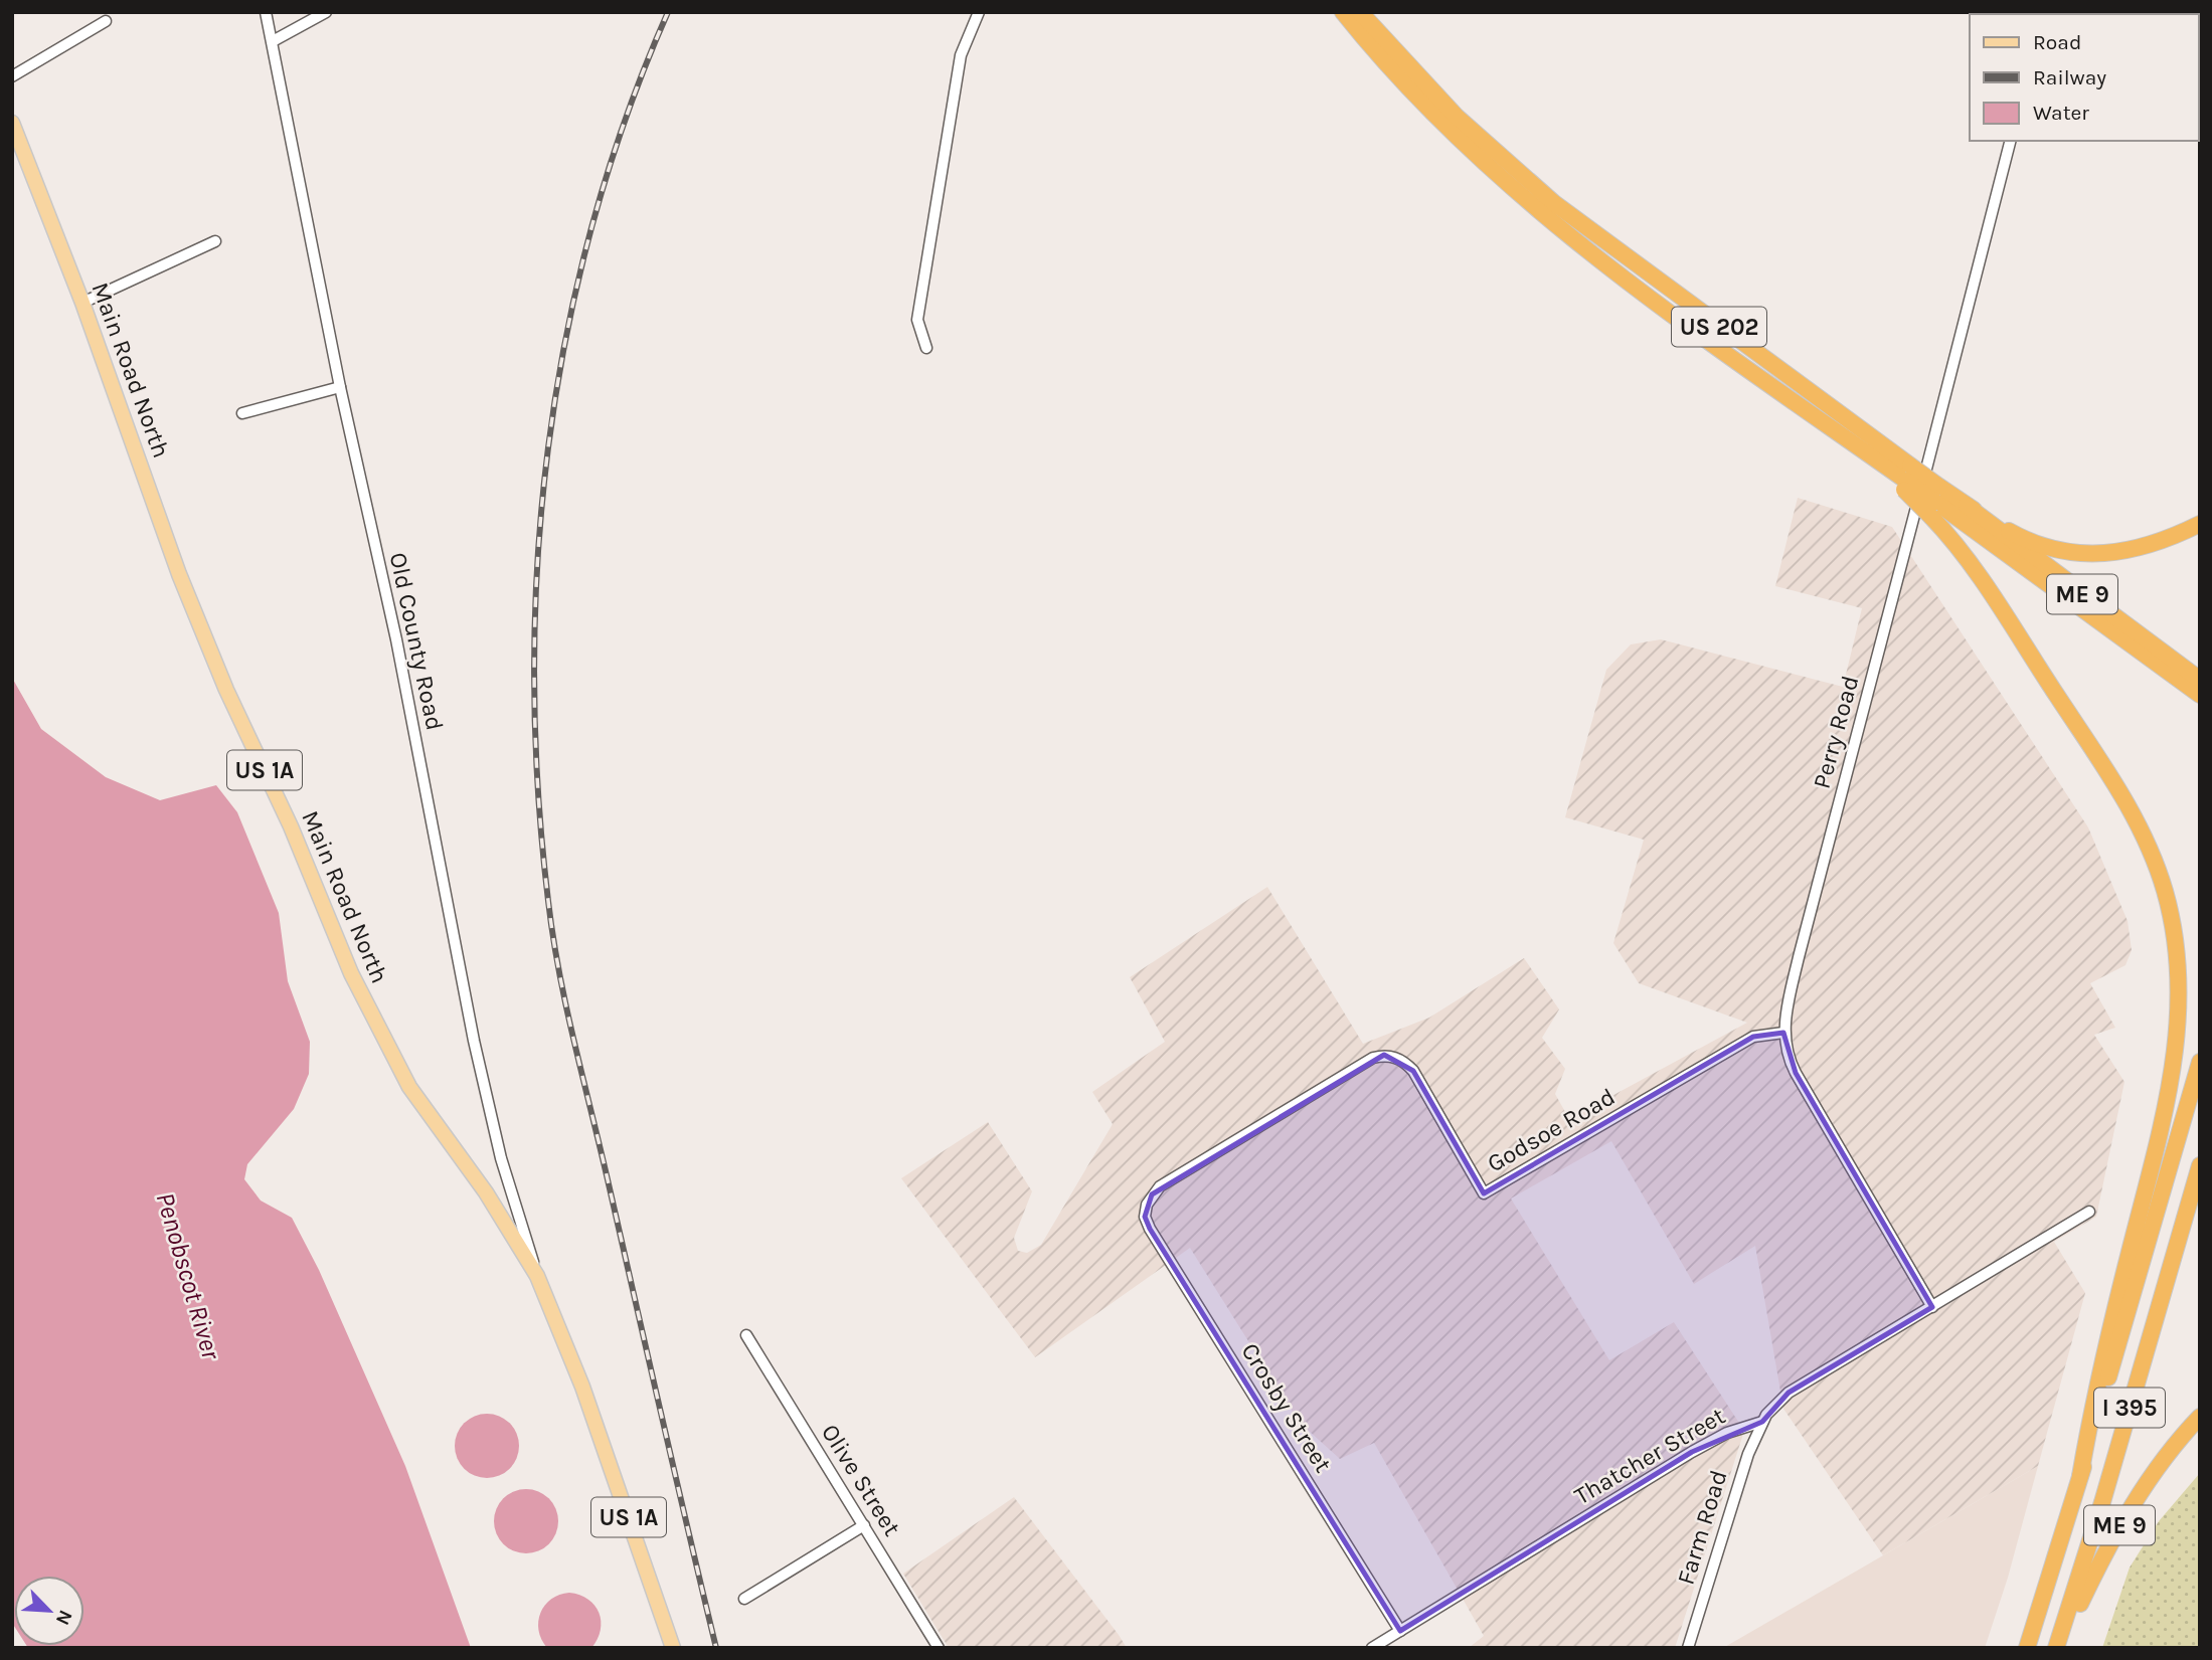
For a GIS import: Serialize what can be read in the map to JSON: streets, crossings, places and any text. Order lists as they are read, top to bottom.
{
  "streets": {
    "highway": ["US 202", "ME 9", "I 395"],
    "main road": ["Main Road North", "US 1A"],
    "street": [
      "Old County Road",
      "Perry Road",
      "Godsoe Road",
      "Crosby Street",
      "Thatcher Street",
      "Olive Street",
      "Farm Road"
    ]
  },
  "crossings": [
    ["US 202", "ME 9"],
    ["Main Road North", "Old County Road"],
    ["ME 9", "I 395"],
    ["Perry Road", "Godsoe Road"],
    ["Perry Road", "Thatcher Street"],
    ["Godsoe Road", "Crosby Street"],
    ["Crosby Street", "Thatcher Street"],
    ["Thatcher Street", "Farm Road"]
  ],
  "water": ["Penobscot River"],
  "legend": ["Road", "Railway", "Water"],
  "north": "bottom right"
}
